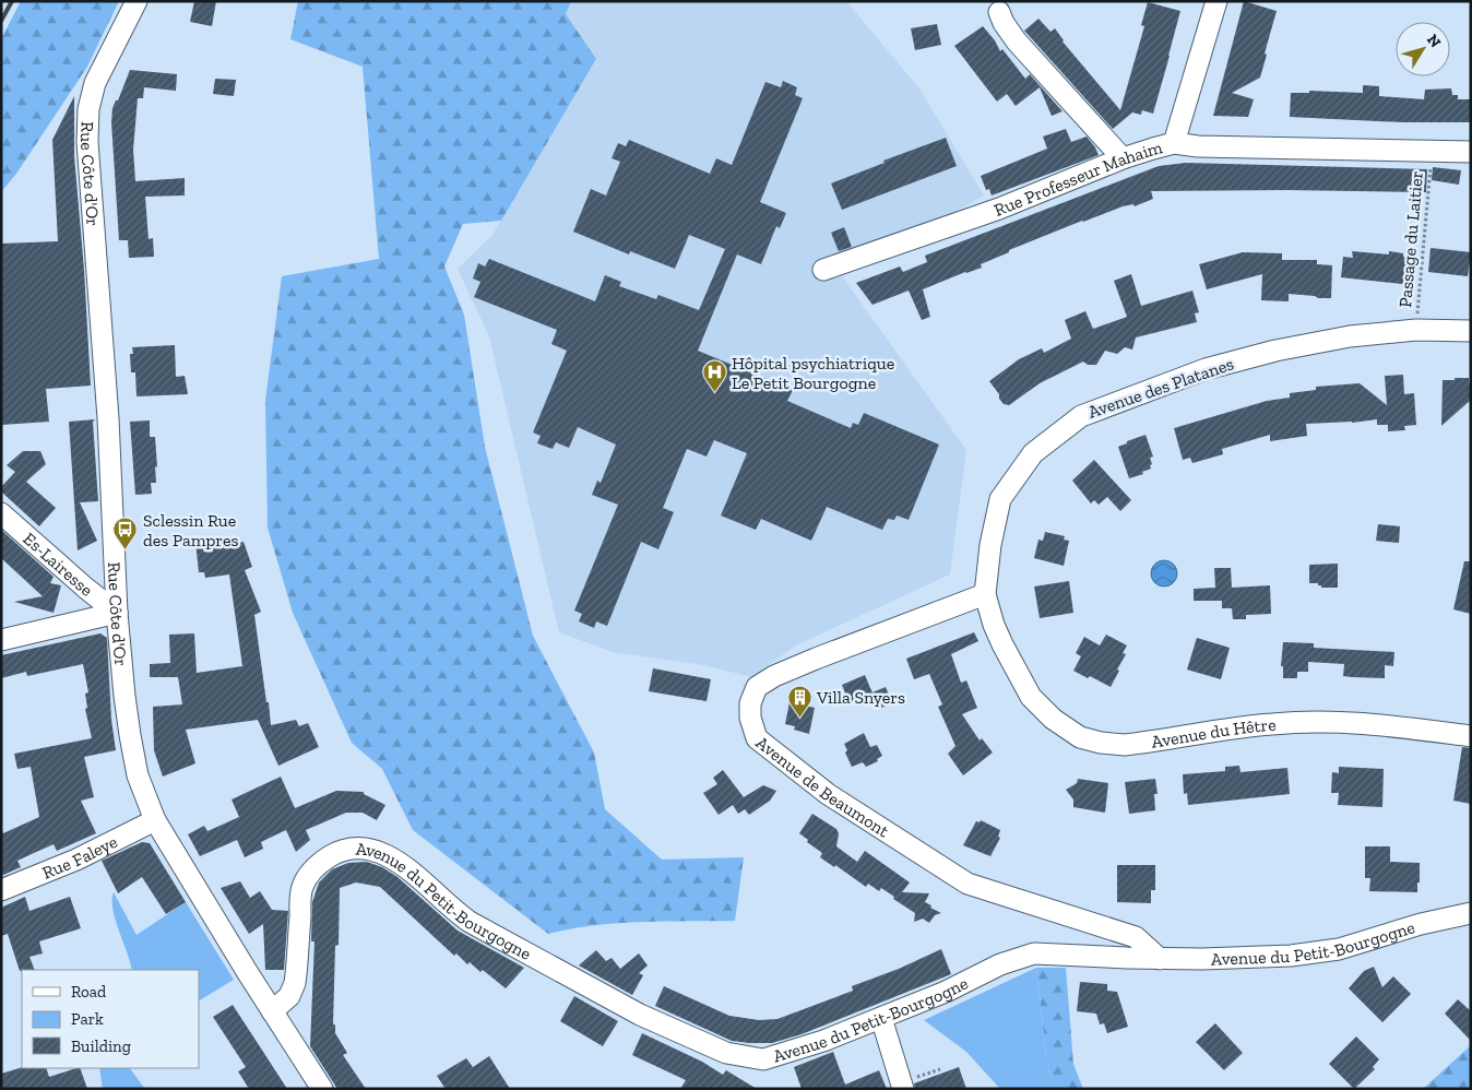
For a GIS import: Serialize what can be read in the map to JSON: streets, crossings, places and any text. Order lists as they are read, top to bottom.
{
  "streets": {
    "street": [
      "Rue Côte d'Or",
      "Rue Professeur Mahaim",
      "Avenue des Platanes",
      "Es-Lairesse",
      "Avenue du Hêtre",
      "Avenue de Beaumont",
      "Rue Faleye",
      "Avenue du Petit-Bourgogne"
    ],
    "path": ["Passage du Laitier"]
  },
  "crossings": [
    ["Rue Côte d'Or", "Es-Lairesse"],
    ["Rue Côte d'Or", "Rue Faleye"],
    ["Rue Côte d'Or", "Avenue du Petit-Bourgogne"],
    ["Rue Professeur Mahaim", "Passage du Laitier"],
    ["Passage du Laitier", "Avenue des Platanes"],
    ["Avenue des Platanes", "Avenue du Hêtre"],
    ["Avenue des Platanes", "Avenue de Beaumont"],
    ["Avenue de Beaumont", "Avenue du Petit-Bourgogne"]
  ],
  "places": {
    "hospital": ["Hôpital psychiatrique Le Petit Bourgogne"],
    "bus stop": ["Sclessin Rue des Pampres"],
    "building": ["Villa Snyers"]
  },
  "legend": ["Road", "Park", "Building"],
  "north": "top right"
}
